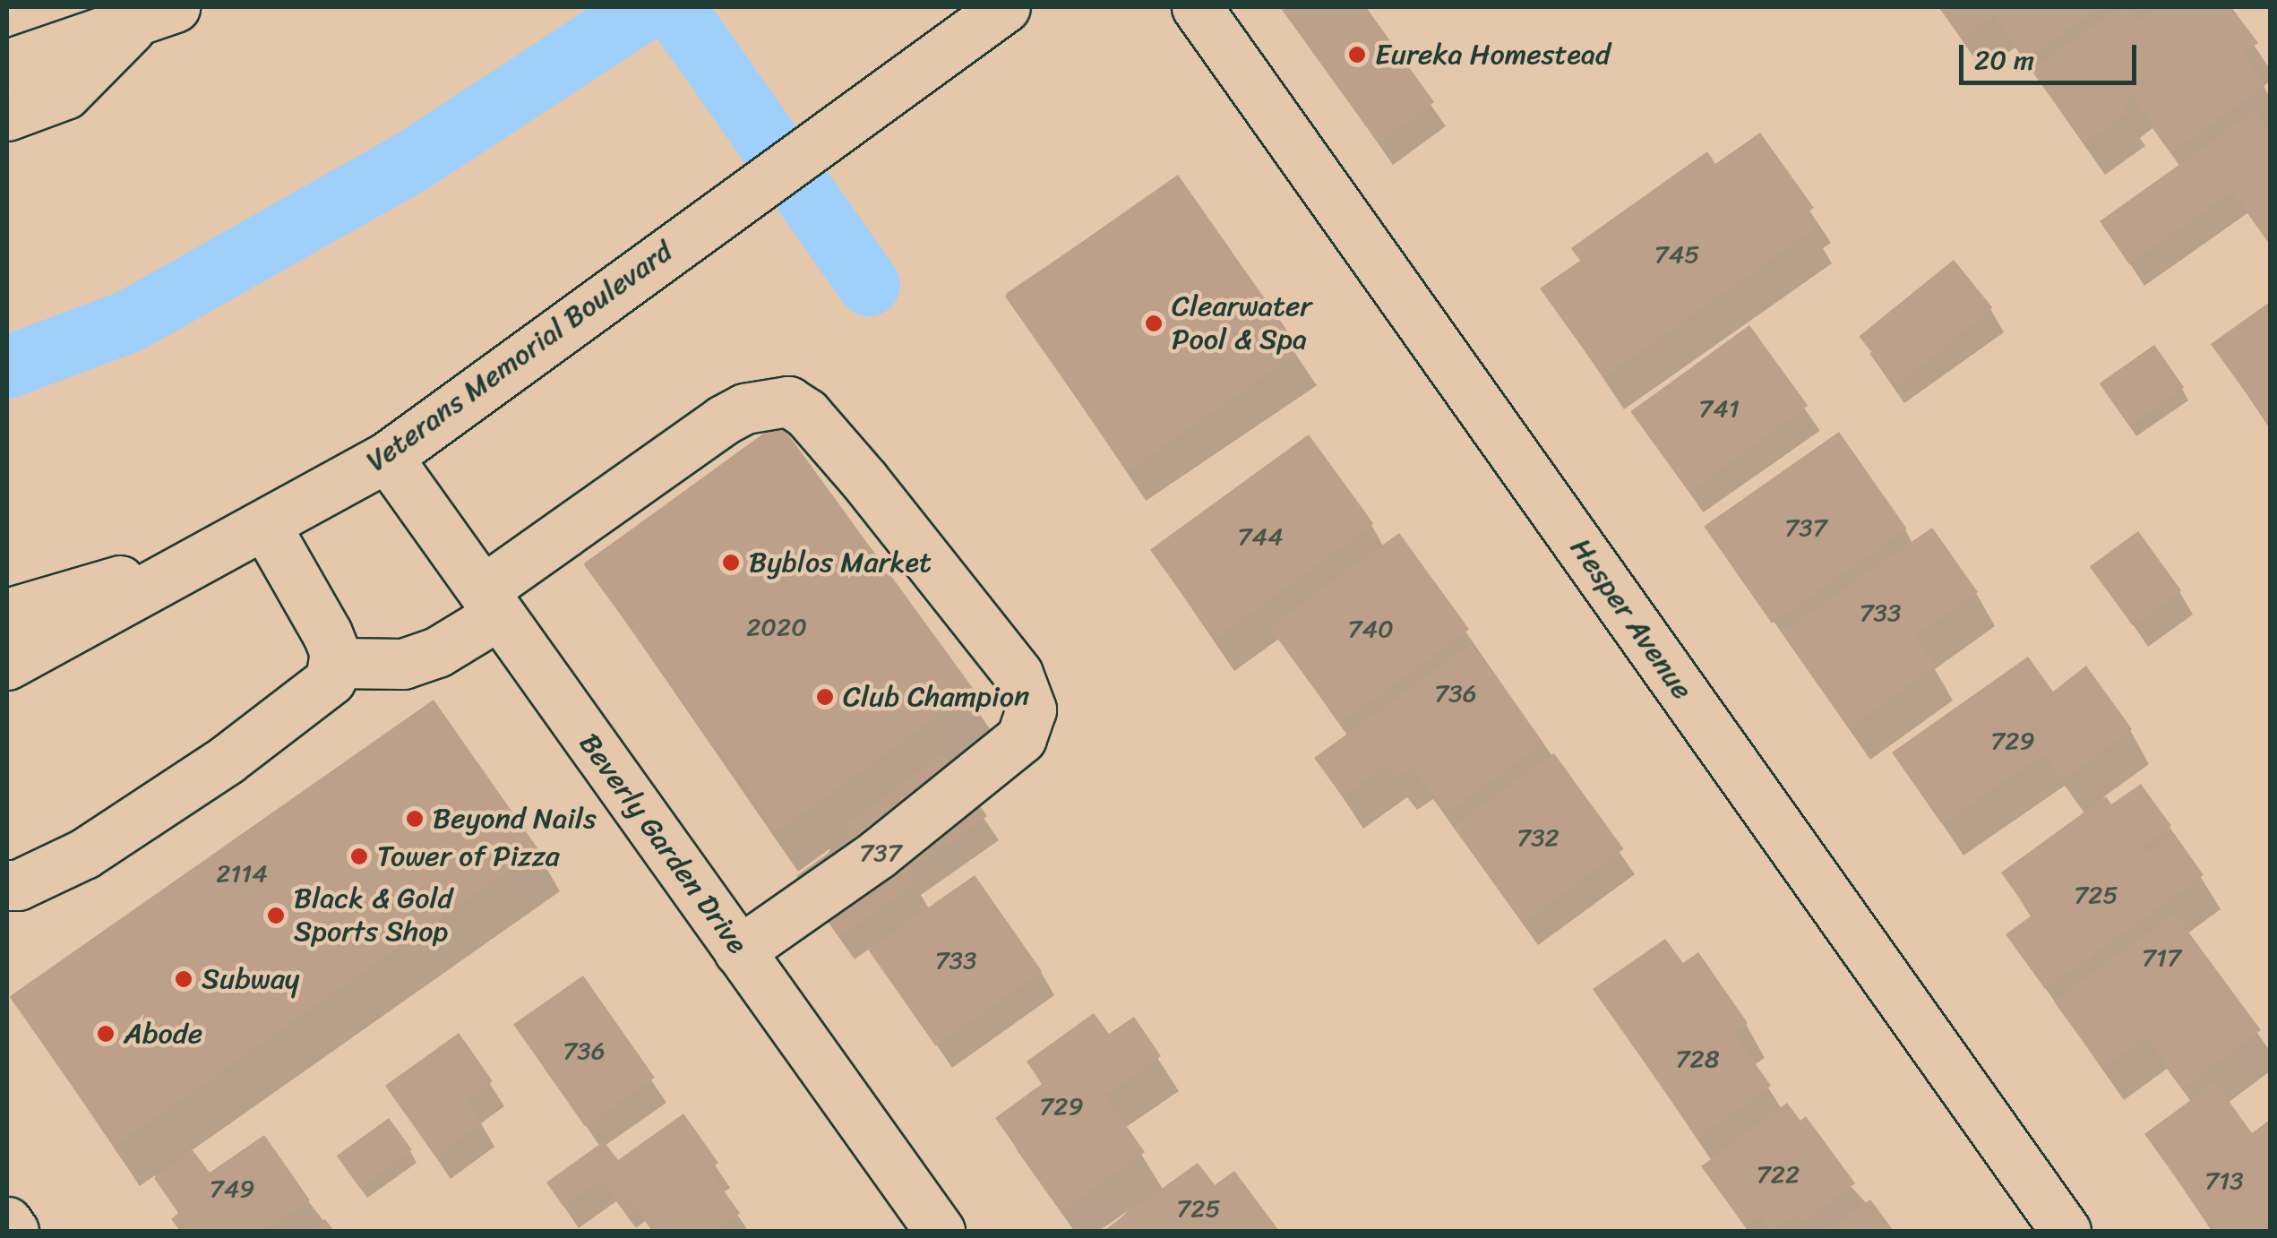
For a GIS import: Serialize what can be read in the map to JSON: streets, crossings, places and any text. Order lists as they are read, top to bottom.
{
  "streets": {
    "street": ["Veterans Memorial Boulevard", "Hesper Avenue", "Beverly Garden Drive"]
  },
  "crossings": [
    ["Veterans Memorial Boulevard", "Beverly Garden Drive"]
  ],
  "places": [
    "Eureka Homestead",
    "Clearwater Pool & Spa",
    "Byblos Market",
    "Club Champion",
    "Beyond Nails",
    "Tower of Pizza",
    "Black & Gold Sports Shop",
    "Subway",
    "Abode"
  ],
  "house_numbers": [
    "745",
    "741",
    "737",
    "744",
    "733",
    "2020",
    "740",
    "736",
    "729",
    "732",
    "737",
    "2114",
    "725",
    "717",
    "733",
    "736",
    "728",
    "729",
    "722",
    "713",
    "749",
    "725"
  ],
  "scale_bar": "20 m"
}
